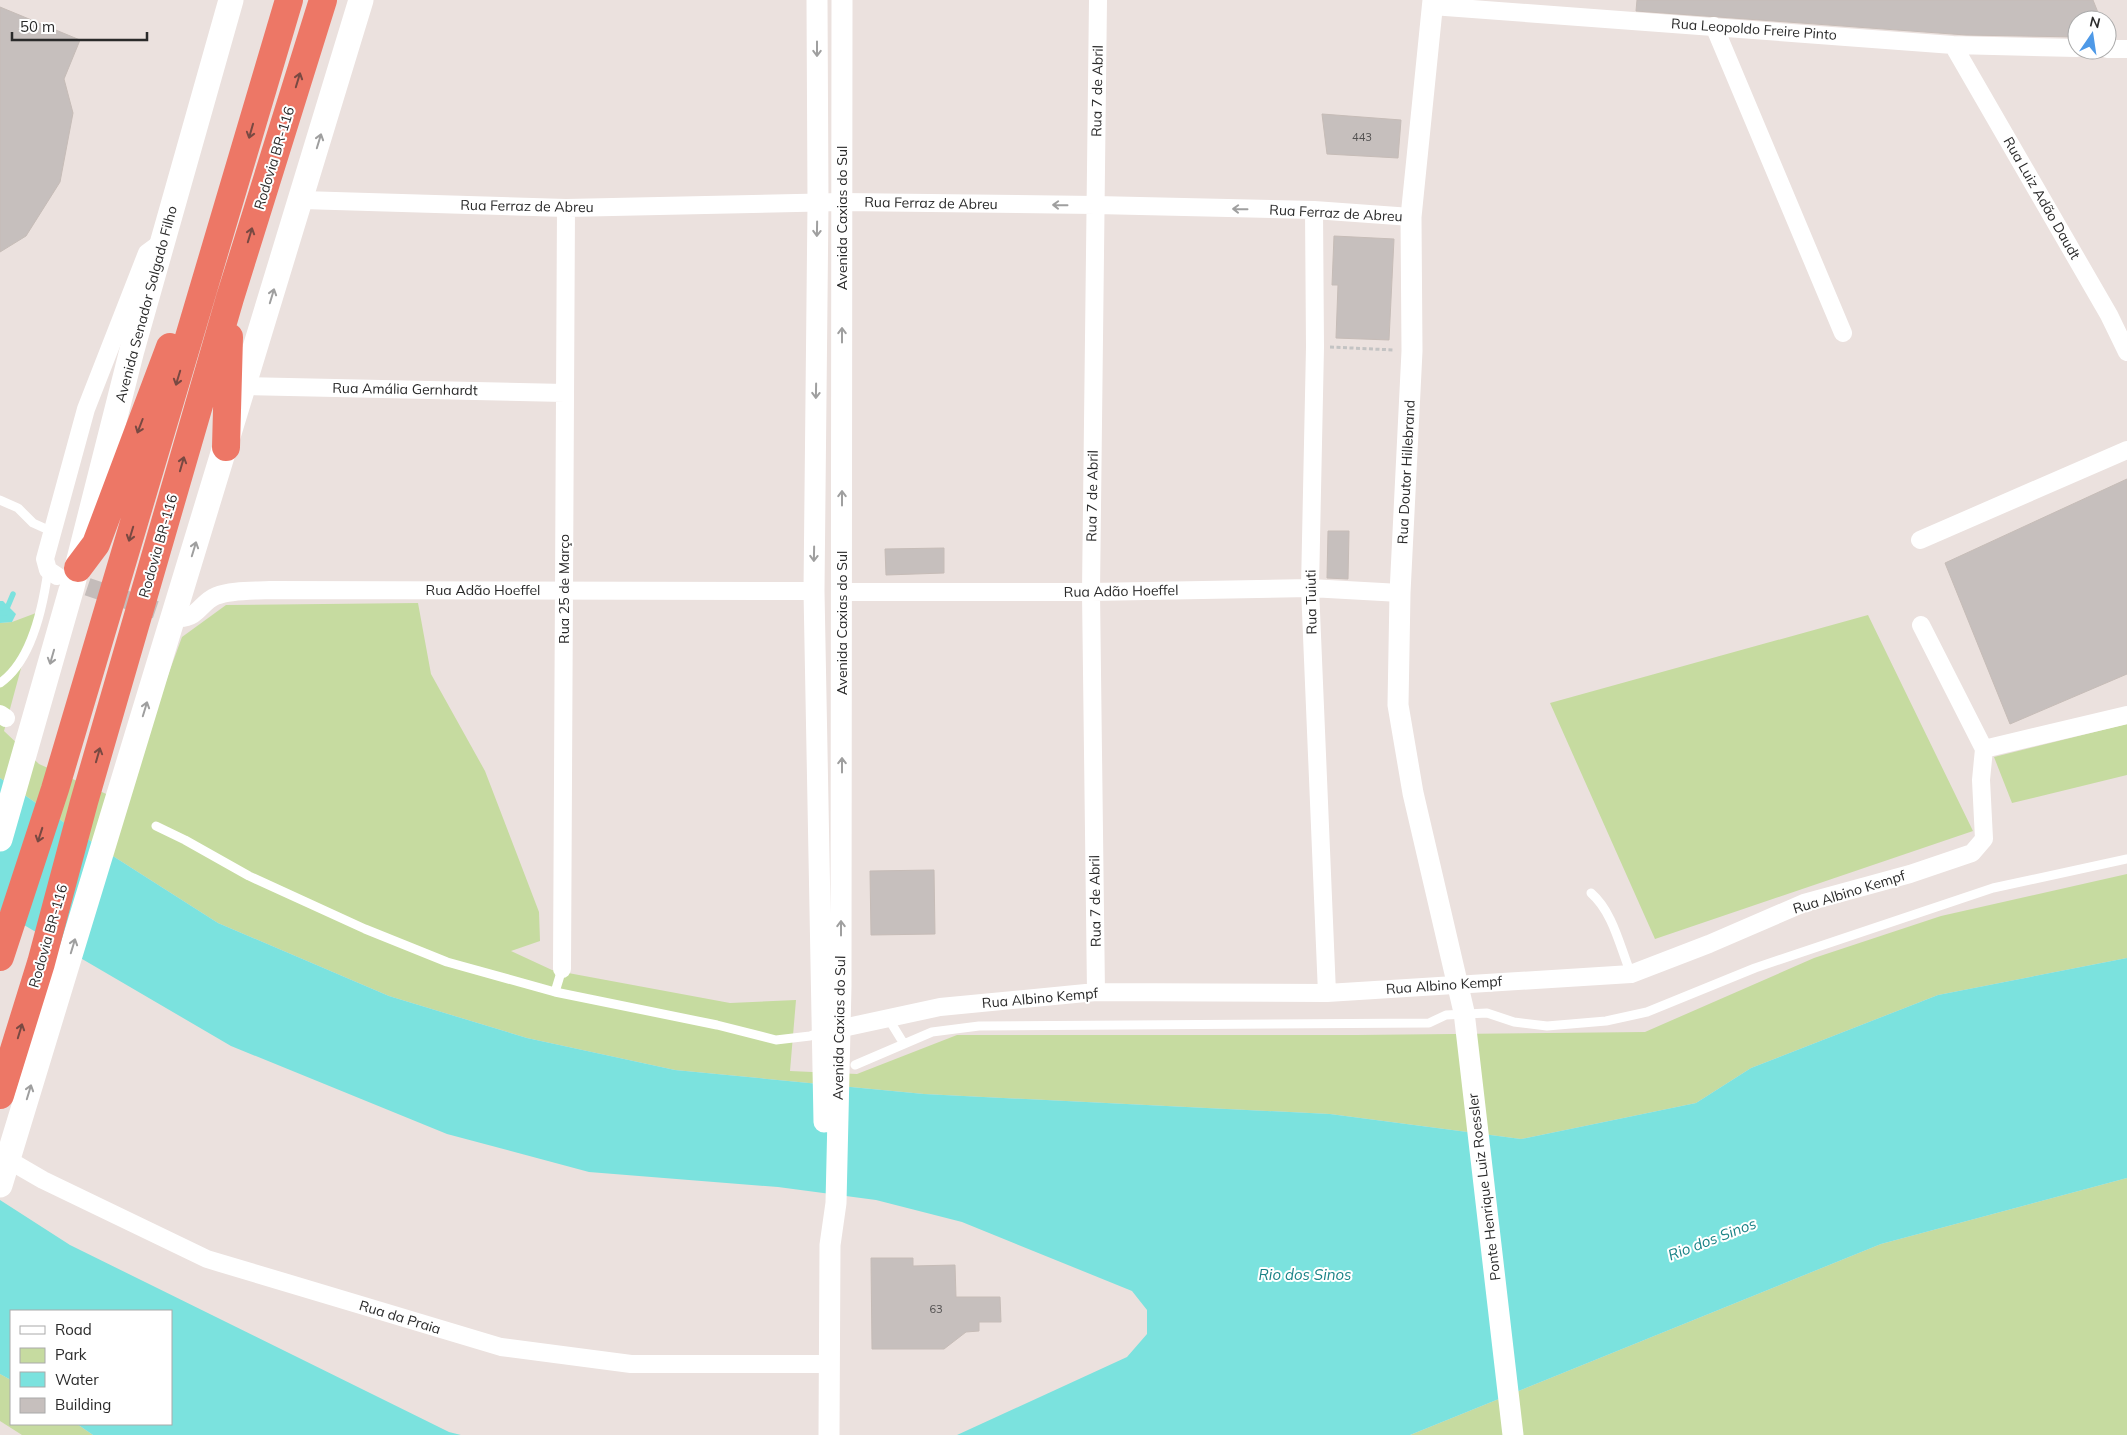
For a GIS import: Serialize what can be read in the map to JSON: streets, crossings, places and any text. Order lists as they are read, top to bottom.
{
  "streets": {
    "highway": ["Rodovia BR-116"],
    "main road": ["Avenida Senador Salgado Filho"],
    "street": [
      "Rua Leopoldo Freire Pinto",
      "Rua 7 de Abril",
      "Rua Luiz Adão Daudt",
      "Rua Ferraz de Abreu",
      "Avenida Caxias do Sul",
      "Rua Amália Gernhardt",
      "Rua Doutor Hillebrand",
      "Rua 25 de Março",
      "Rua Adão Hoeffel",
      "Rua Tuiuti",
      "Rua Albino Kempf",
      "Ponte Henrique Luiz Roessler",
      "Rua da Praia"
    ]
  },
  "crossings": [
    ["Rua Leopoldo Freire Pinto", "Rua Luiz Adão Daudt"],
    ["Rua Leopoldo Freire Pinto", "Rua Doutor Hillebrand"],
    ["Rua 7 de Abril", "Rua Ferraz de Abreu"],
    ["Rua 7 de Abril", "Rua Adão Hoeffel"],
    ["Rua 7 de Abril", "Rua Albino Kempf"],
    ["Rua Ferraz de Abreu", "Avenida Caxias do Sul"],
    ["Rua Ferraz de Abreu", "Rua Doutor Hillebrand"],
    ["Rua Ferraz de Abreu", "Rua 25 de Março"],
    ["Rua Ferraz de Abreu", "Rua Tuiuti"],
    ["Avenida Caxias do Sul", "Rua Adão Hoeffel"],
    ["Avenida Caxias do Sul", "Rua Albino Kempf"],
    ["Avenida Caxias do Sul", "Rua da Praia"],
    ["Rua Amália Gernhardt", "Rua 25 de Março"],
    ["Rua Doutor Hillebrand", "Rua Adão Hoeffel"],
    ["Rua Doutor Hillebrand", "Ponte Henrique Luiz Roessler"],
    ["Rua 25 de Março", "Rua Adão Hoeffel"],
    ["Rua Adão Hoeffel", "Rua Tuiuti"],
    ["Rua Tuiuti", "Rua Albino Kempf"]
  ],
  "one_way": ["Rua Ferraz de Abreu"],
  "water": ["Rio dos Sinos"],
  "house_numbers": ["443", "63"],
  "legend": [
    "Road",
    "Park",
    "Water",
    "Building"
  ],
  "scale_bar": "50 m",
  "north": "top"
}
